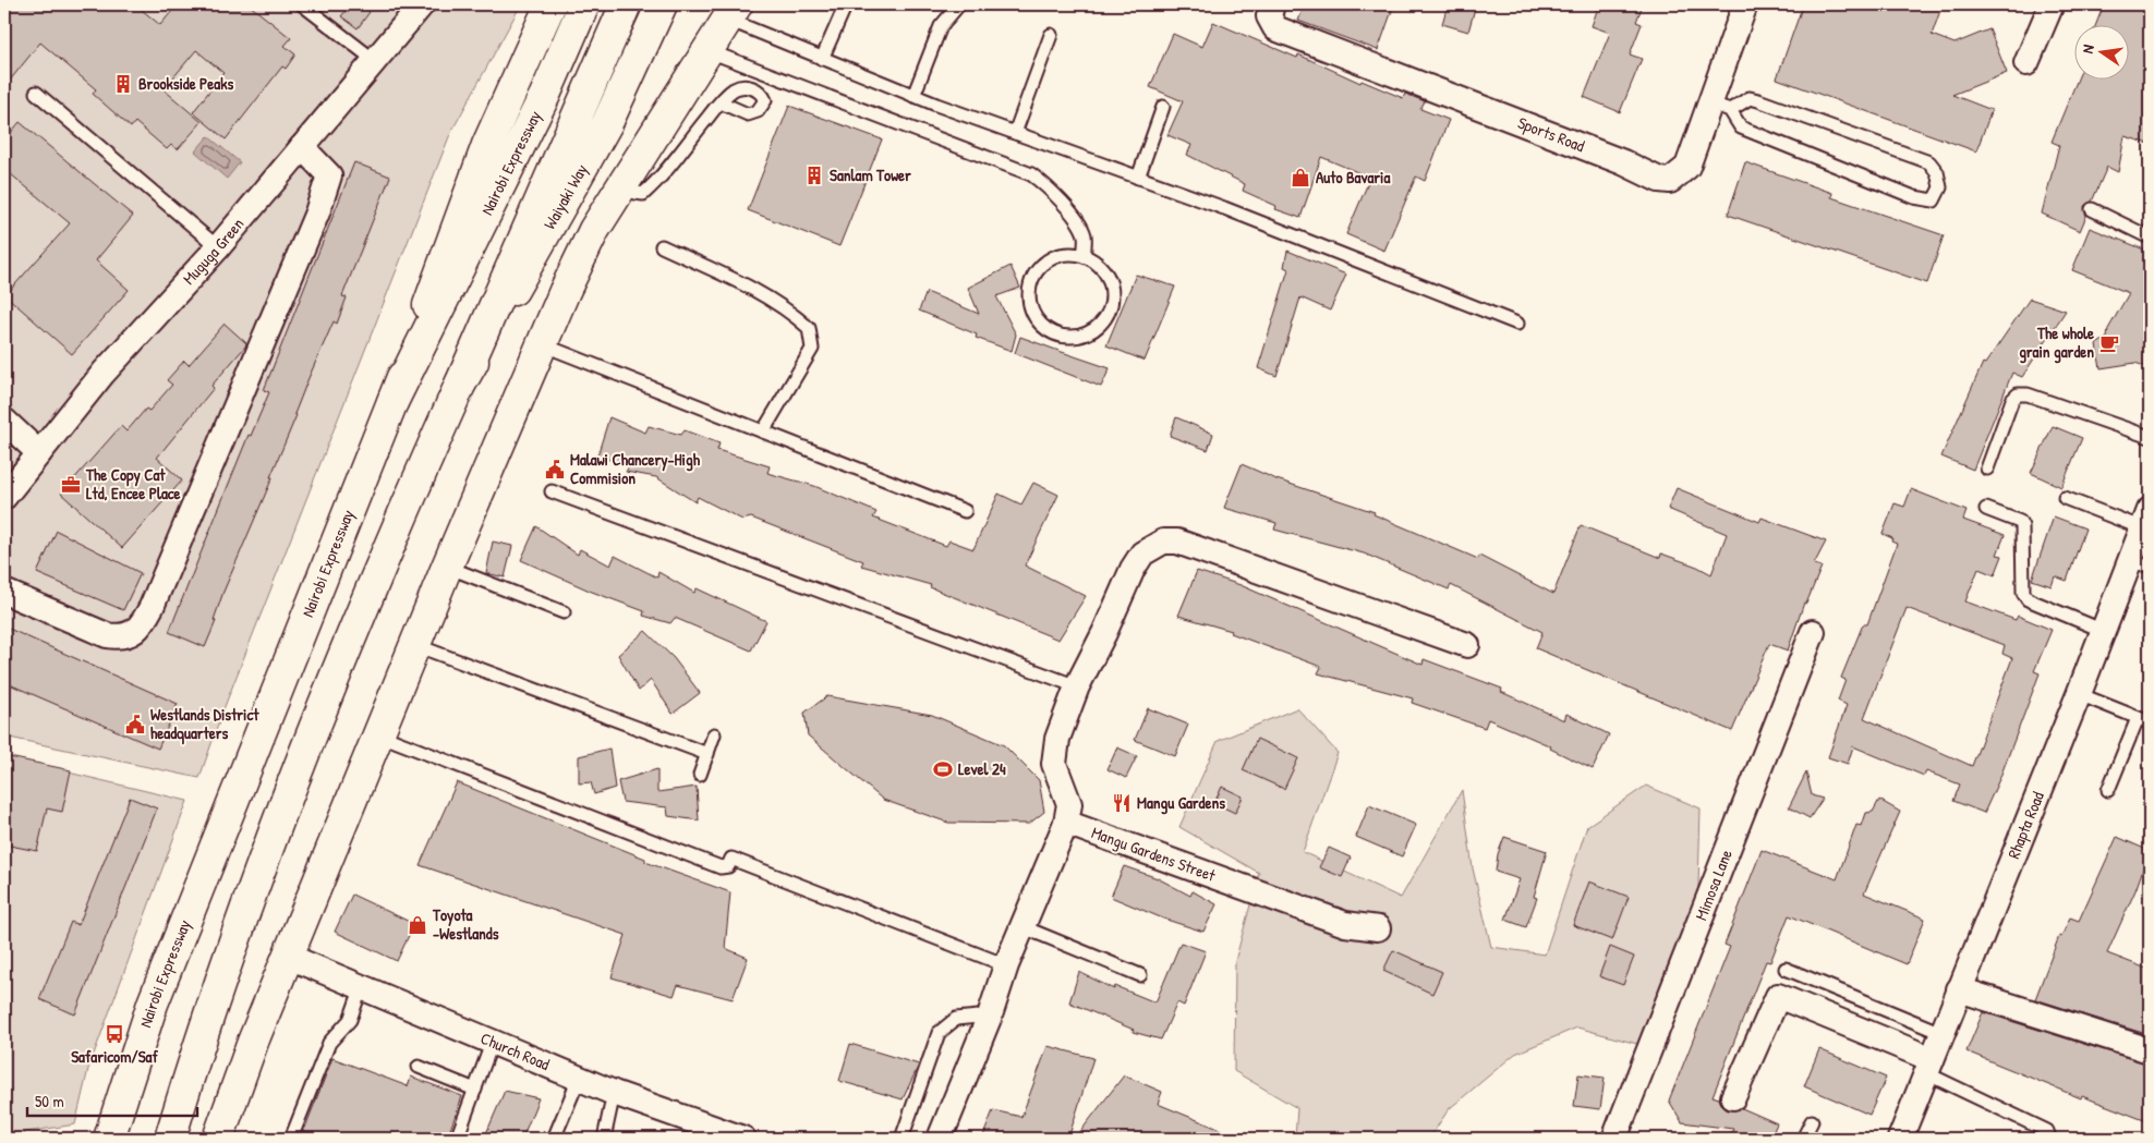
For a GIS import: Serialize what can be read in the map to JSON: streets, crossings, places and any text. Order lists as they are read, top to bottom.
{
  "streets": {
    "highway": ["Nairobi Expressway", "Waiyaki Way"],
    "street": [
      "Sports Road",
      "Muguga Green",
      "Rhapta Road",
      "Mangu Gardens Street",
      "Mimosa Lane",
      "Church Road"
    ]
  },
  "places": {
    "building": ["Brookside Peaks", "Sanlam Tower"],
    "shop": ["Auto Bavaria", "Toyota -Westlands"],
    "cafe": ["The whole grain garden"],
    "public building": ["Malawi Chancery-High Commision", "Westlands District headquarters"],
    "office": ["The Copy Cat Ltd, Encee Place"],
    "sports": ["Level 24"],
    "restaurant": ["Mangu Gardens"],
    "bus stop": ["Safaricom/Saf"]
  },
  "scale_bar": "50 m",
  "north": "left"
}
